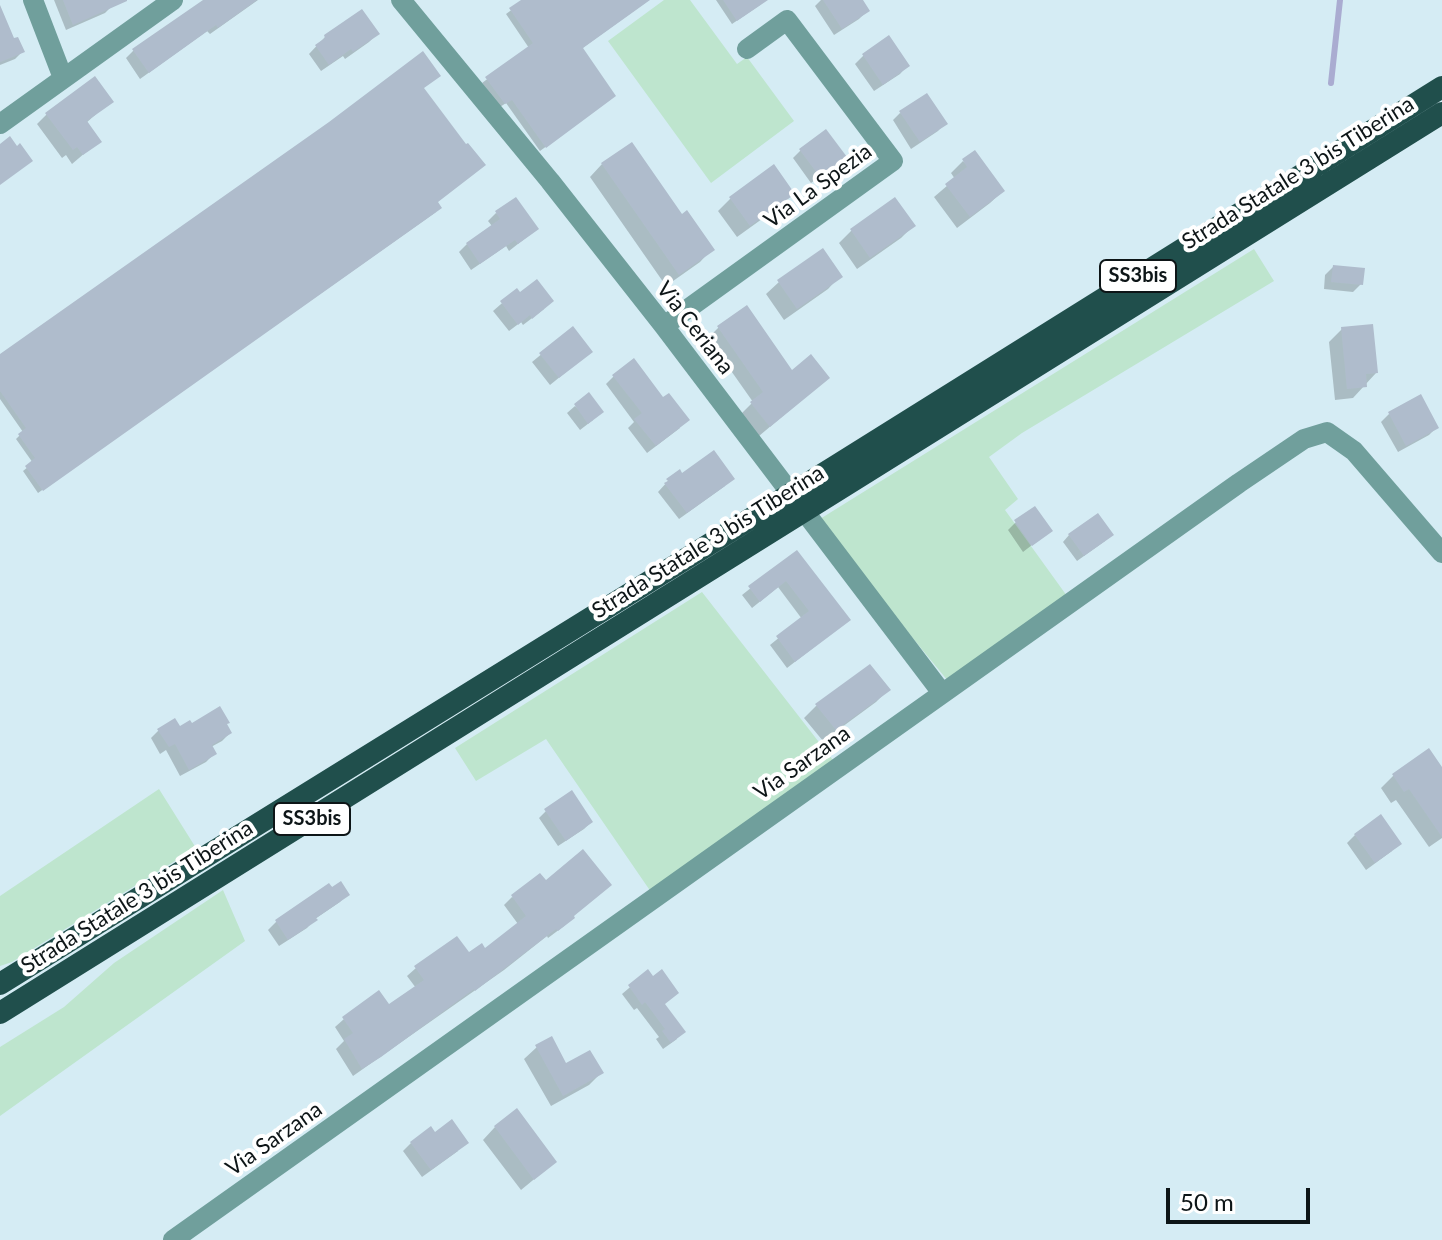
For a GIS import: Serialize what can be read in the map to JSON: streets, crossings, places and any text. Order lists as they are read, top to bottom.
{
  "streets": {
    "highway": ["Strada Statale 3 bis Tiberina", "SS3bis"],
    "street": ["Via La Spezia", "Via Ceriana", "Via Sarzana"]
  },
  "crossings": [
    ["Via La Spezia", "Via Ceriana"],
    ["Via Ceriana", "Via Sarzana"]
  ],
  "scale_bar": "50 m"
}
